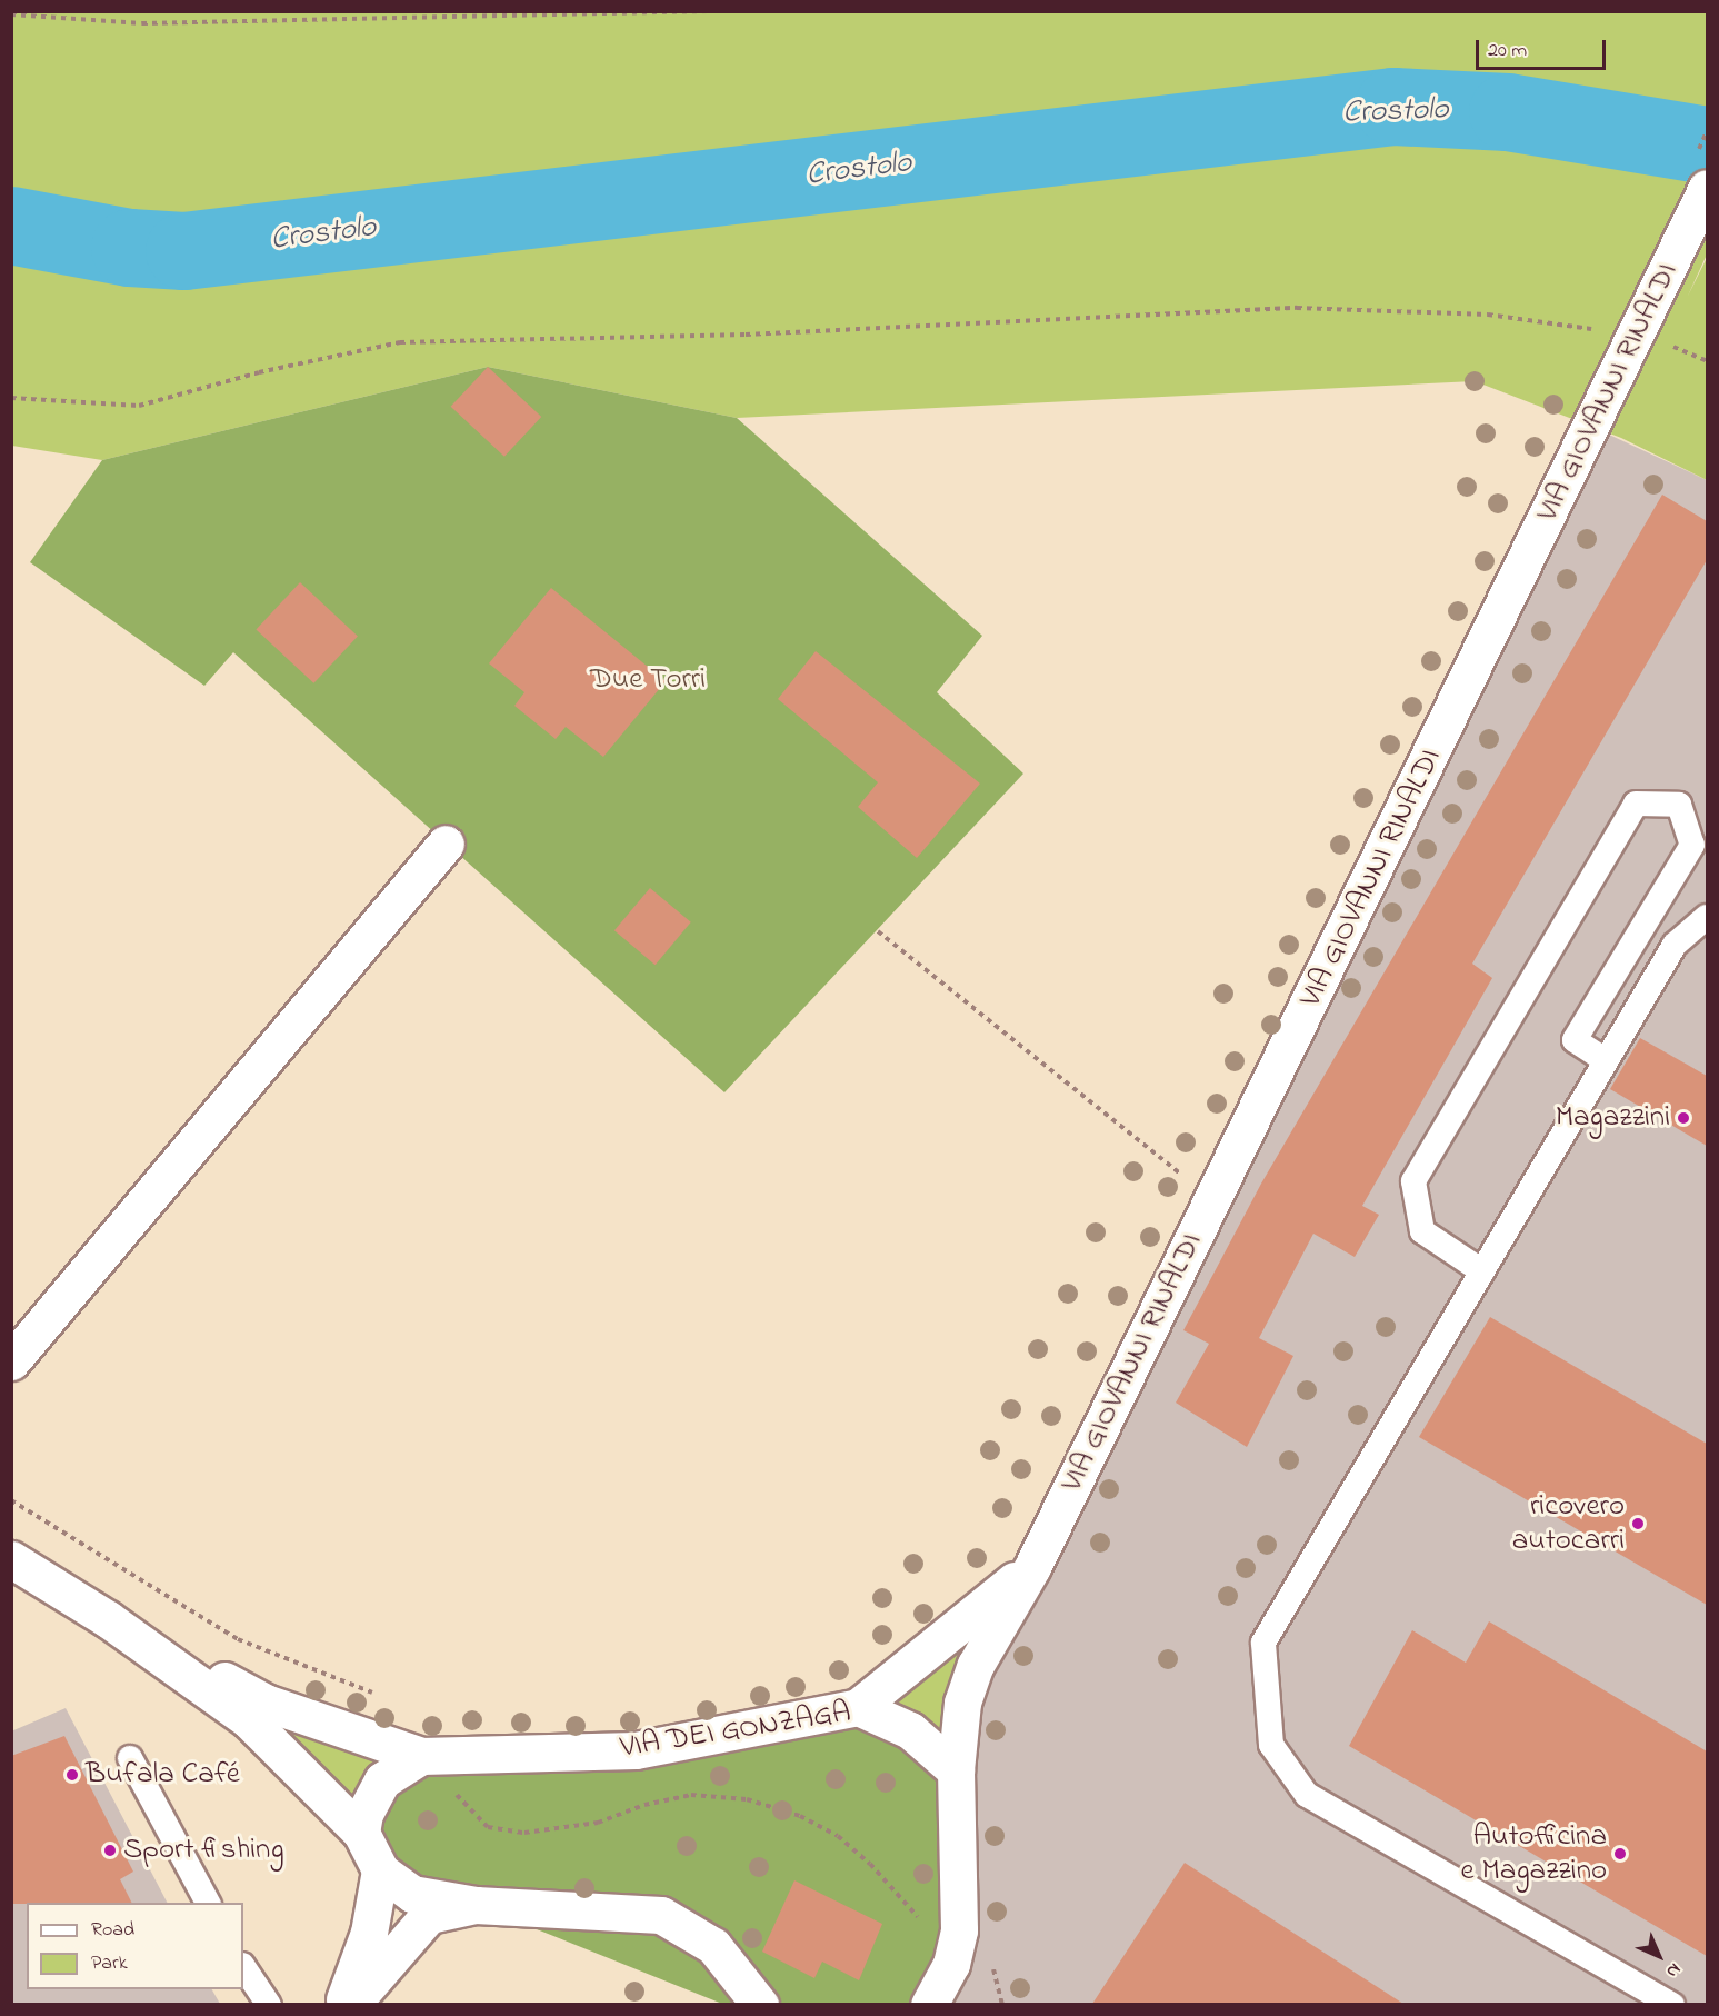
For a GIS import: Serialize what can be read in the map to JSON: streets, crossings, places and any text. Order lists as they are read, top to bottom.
{
  "streets": {
    "street": ["VIA GIOVANNI RINALDI", "VIA DEI GONZAGA"]
  },
  "crossings": [
    ["VIA GIOVANNI RINALDI", "VIA DEI GONZAGA"]
  ],
  "water": ["Crostolo"],
  "parks": ["Due Torri"],
  "places": [
    "Magazzini",
    "ricovero autocarri",
    "Bufala Café",
    "Sport fishing",
    "Autofficina e Magazzino"
  ],
  "legend": ["Road", "Park"],
  "scale_bar": "20 m",
  "north": "bottom right"
}
